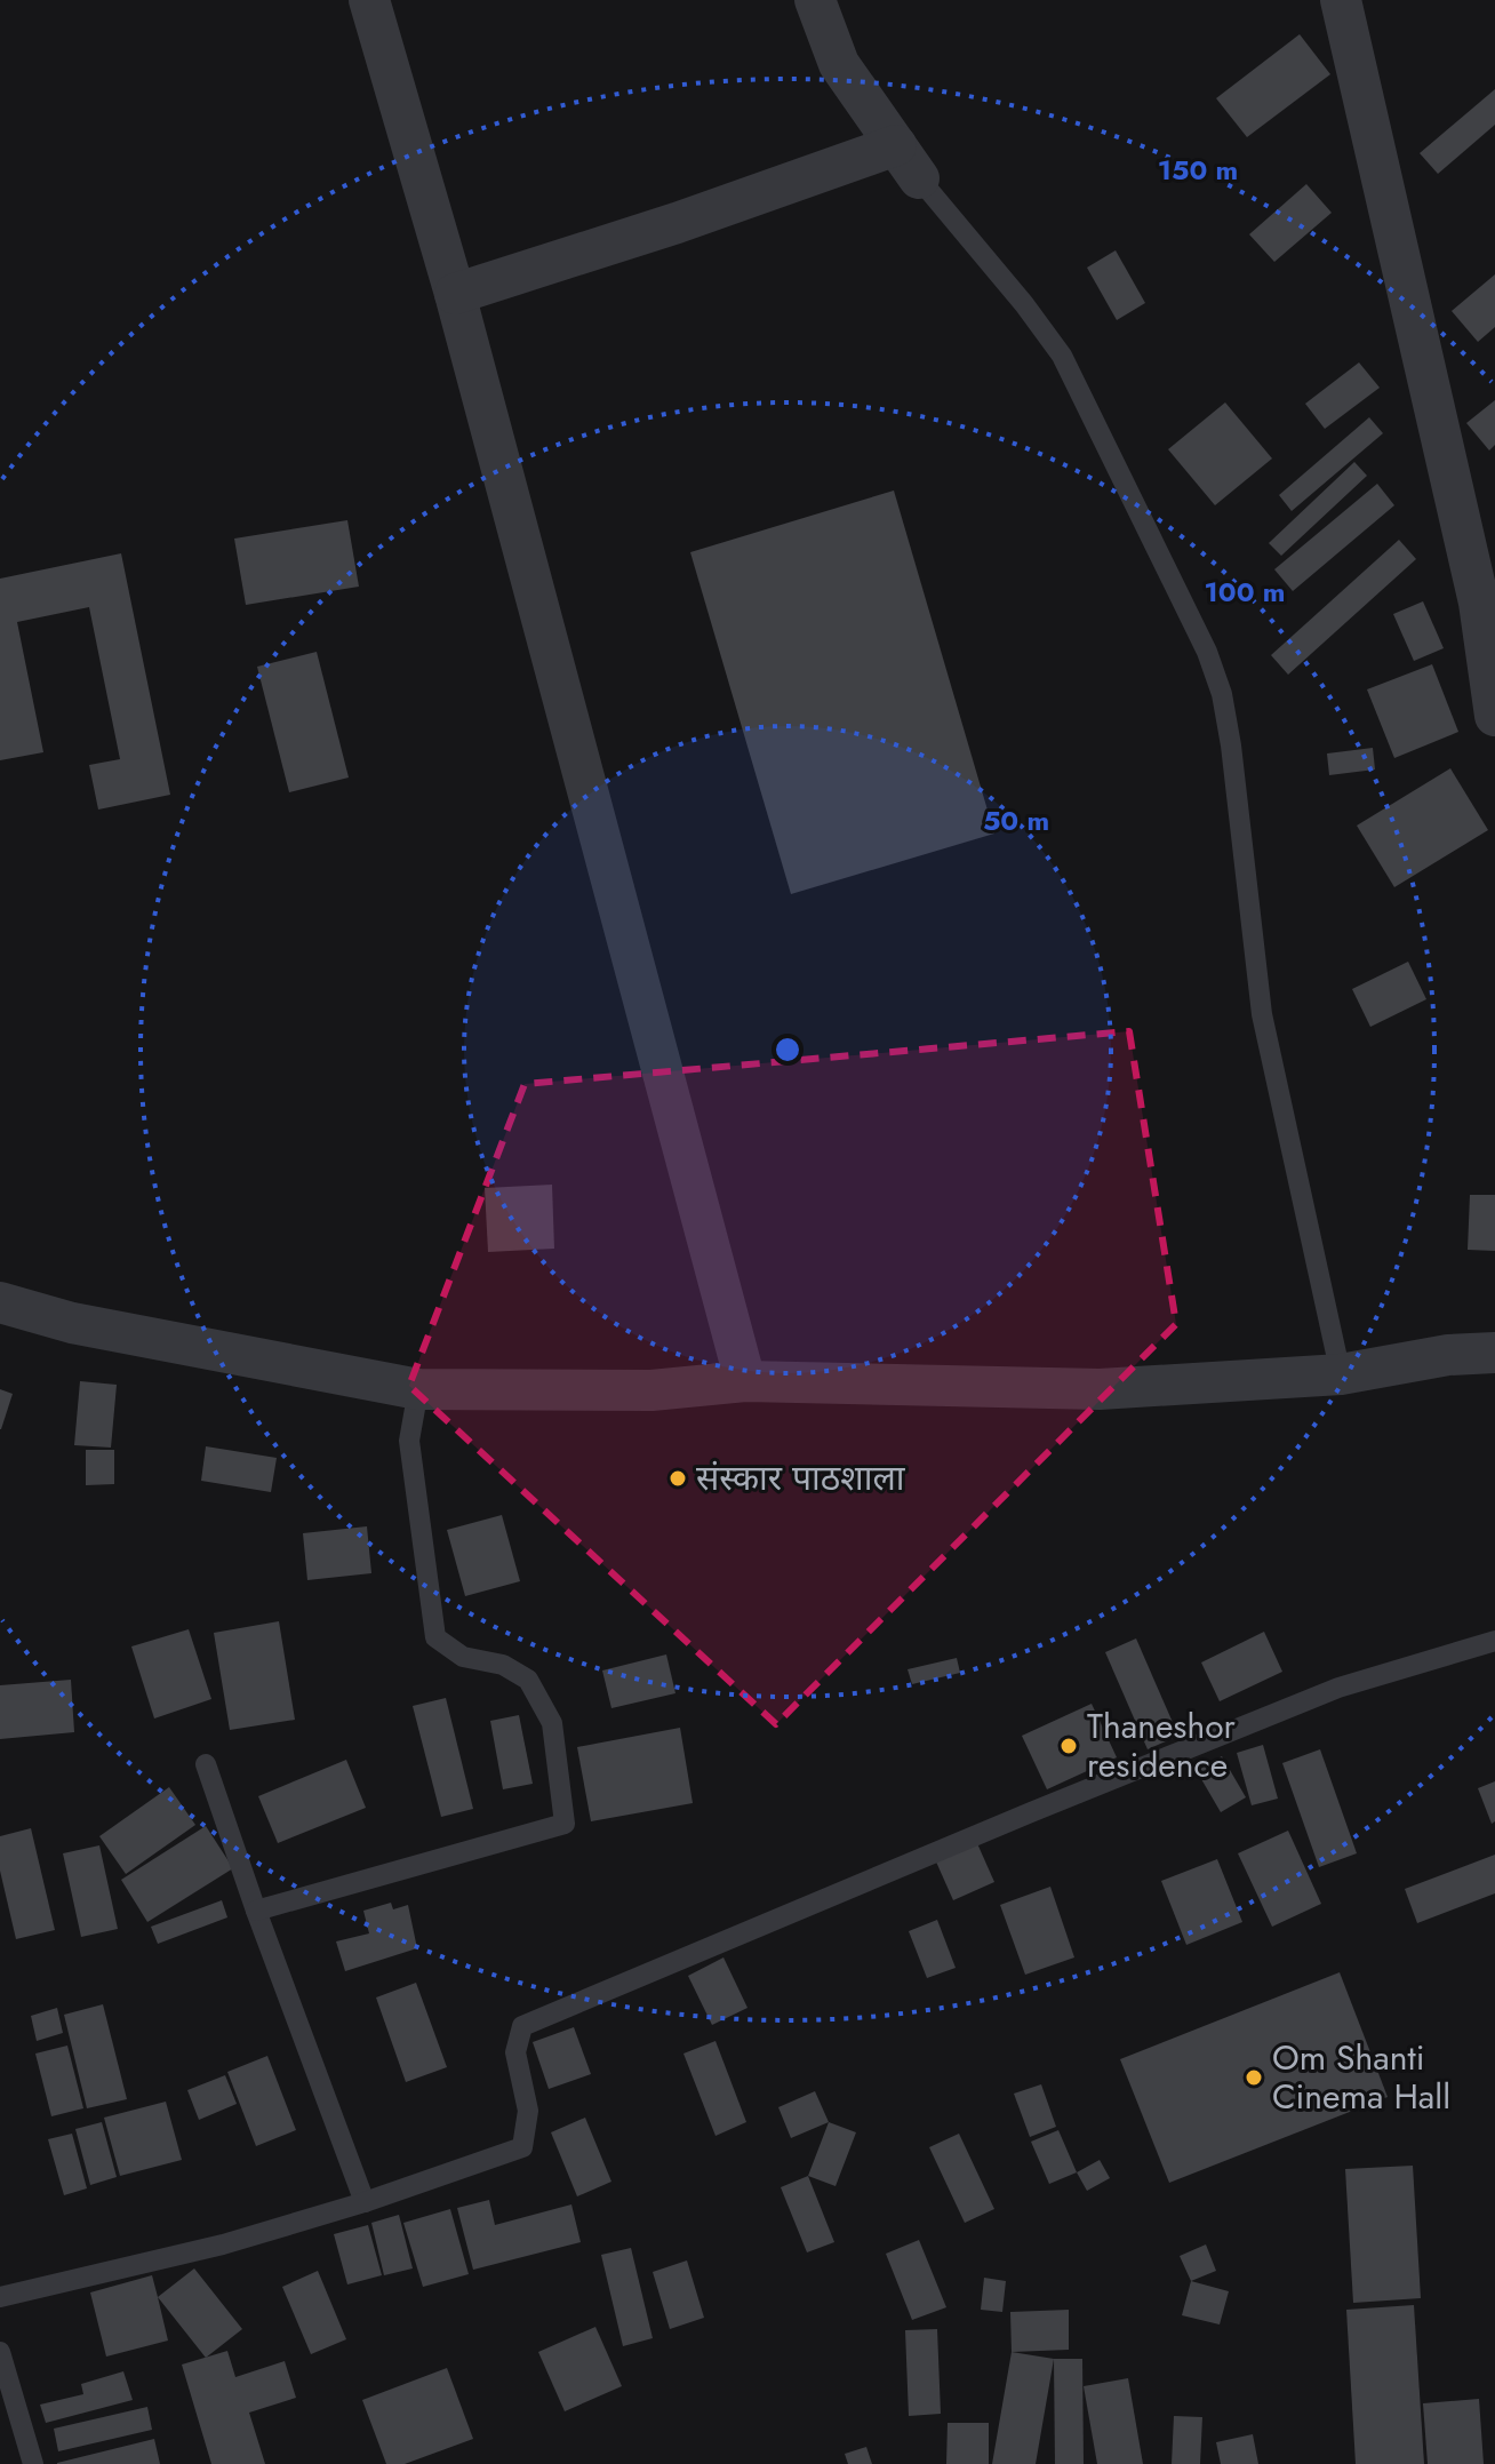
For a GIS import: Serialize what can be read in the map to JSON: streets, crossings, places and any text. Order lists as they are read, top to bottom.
{
  "places": ["संस्कार पाठशाला", "Thaneshor residence", "Om Shanti Cinema Hall"],
  "rings": ["150 m", "100 m", "50 m"]
}
